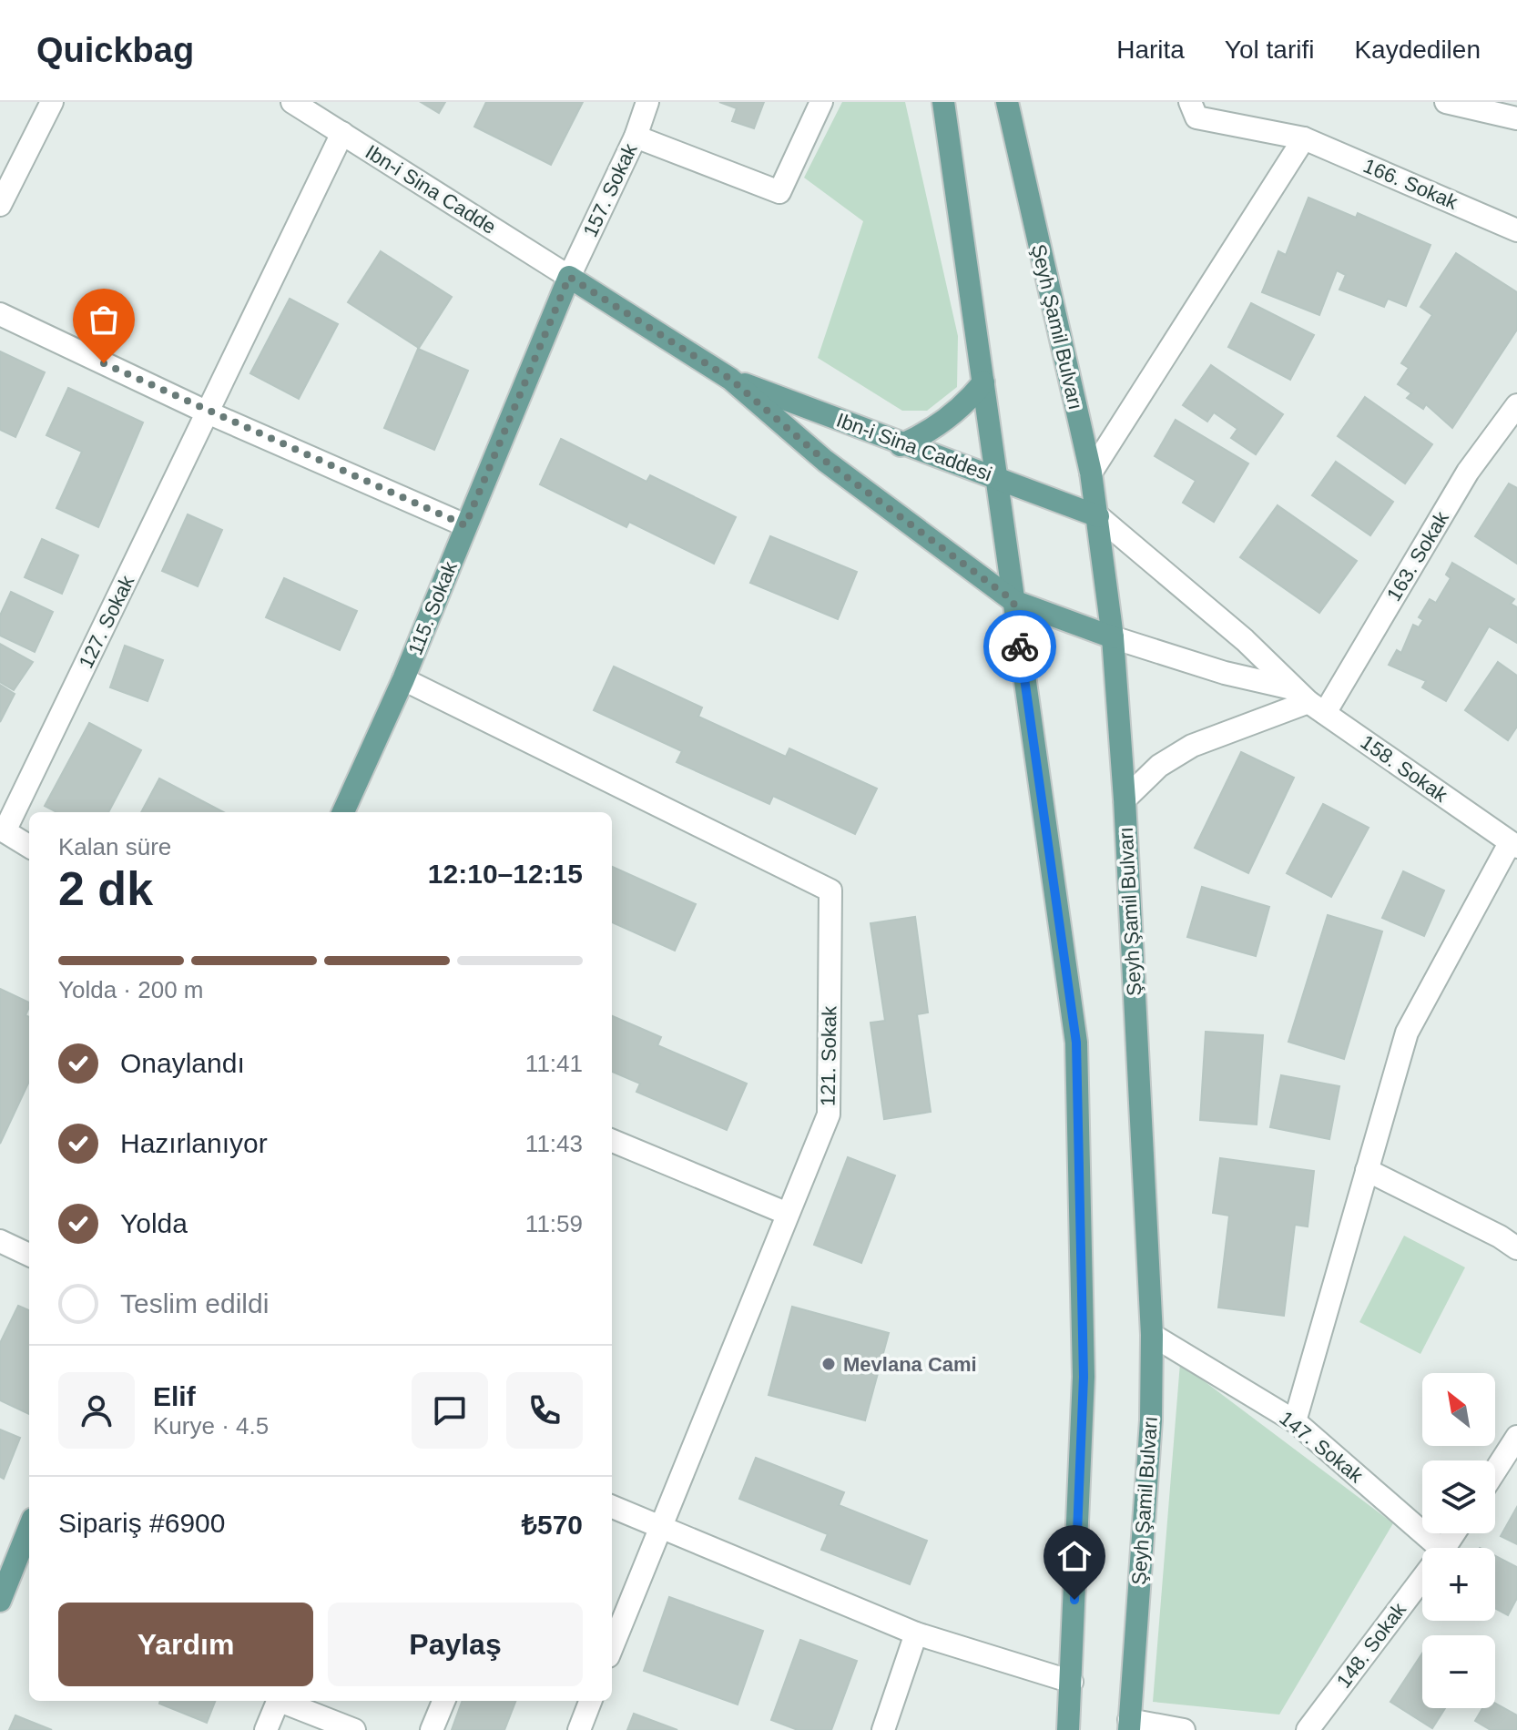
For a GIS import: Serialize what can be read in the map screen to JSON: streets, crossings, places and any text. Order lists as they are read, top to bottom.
{
  "streets": {
    "main road": ["Şeyh Şamil Bulvarı", "Ibn-i Sina Caddesi", "115. Sokak"],
    "street": [
      "166. Sokak",
      "Ibn-i Sina Cadde",
      "157. Sokak",
      "163. Sokak",
      "127. Sokak",
      "158. Sokak",
      "121. Sokak",
      "147. Sokak",
      "148. Sokak"
    ]
  },
  "crossings": [
    ["Ibn-i Sina Cadde", "157. Sokak"],
    ["Ibn-i Sina Cadde", "Ibn-i Sina Caddesi"],
    ["Ibn-i Sina Cadde", "115. Sokak"],
    ["Ibn-i Sina Cadde", "127. Sokak"],
    ["157. Sokak", "Ibn-i Sina Caddesi"],
    ["157. Sokak", "115. Sokak"],
    ["Şeyh Şamil Bulvarı", "Ibn-i Sina Caddesi"],
    ["Şeyh Şamil Bulvarı", "158. Sokak"],
    ["Şeyh Şamil Bulvarı", "147. Sokak"],
    ["Ibn-i Sina Caddesi", "115. Sokak"],
    ["Ibn-i Sina Caddesi", "158. Sokak"],
    ["163. Sokak", "158. Sokak"],
    ["115. Sokak", "121. Sokak"]
  ],
  "places": ["Mevlana Cami"],
  "north": "top left",
  "page": {
    "header": "Quickbag",
    "nav": ["Harita", "Yol tarifi", "Kaydedilen"],
    "heading": ["2 dk", "Kalan süre", "12:10–12:15"],
    "panel": [
      "Elif",
      "Kurye · 4.5",
      "Sipariş #6900",
      "₺570"
    ],
    "bar": "Yolda · 200 m",
    "list": [
      ["Onaylandı", "11:41"],
      ["Hazırlanıyor", "11:43"],
      ["Yolda", "11:59"],
      "Teslim edildi"
    ],
    "map_buttons": ["+", "−"],
    "buttons": ["Yardım", "Paylaş"]
  }
}
